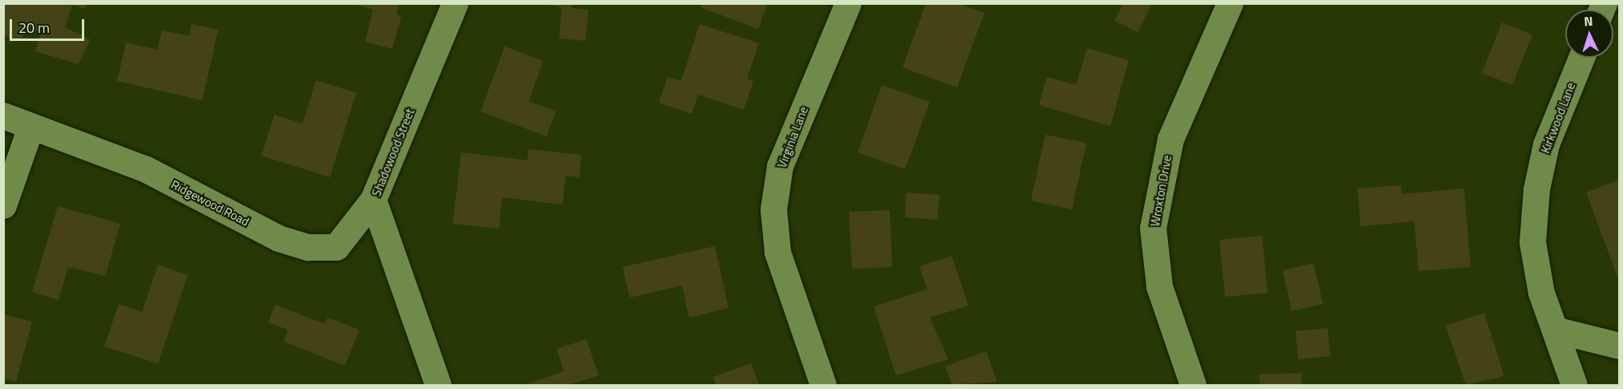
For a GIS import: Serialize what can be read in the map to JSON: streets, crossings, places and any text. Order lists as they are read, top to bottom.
{
  "streets": {
    "street": [
      "Kirkwood Lane",
      "Virginia Lane",
      "Shadowood Street",
      "Wroxton Drive",
      "Ridgewood Road"
    ]
  },
  "crossings": [
    ["Shadowood Street", "Ridgewood Road"]
  ],
  "scale_bar": "20 m",
  "north": "top"
}
